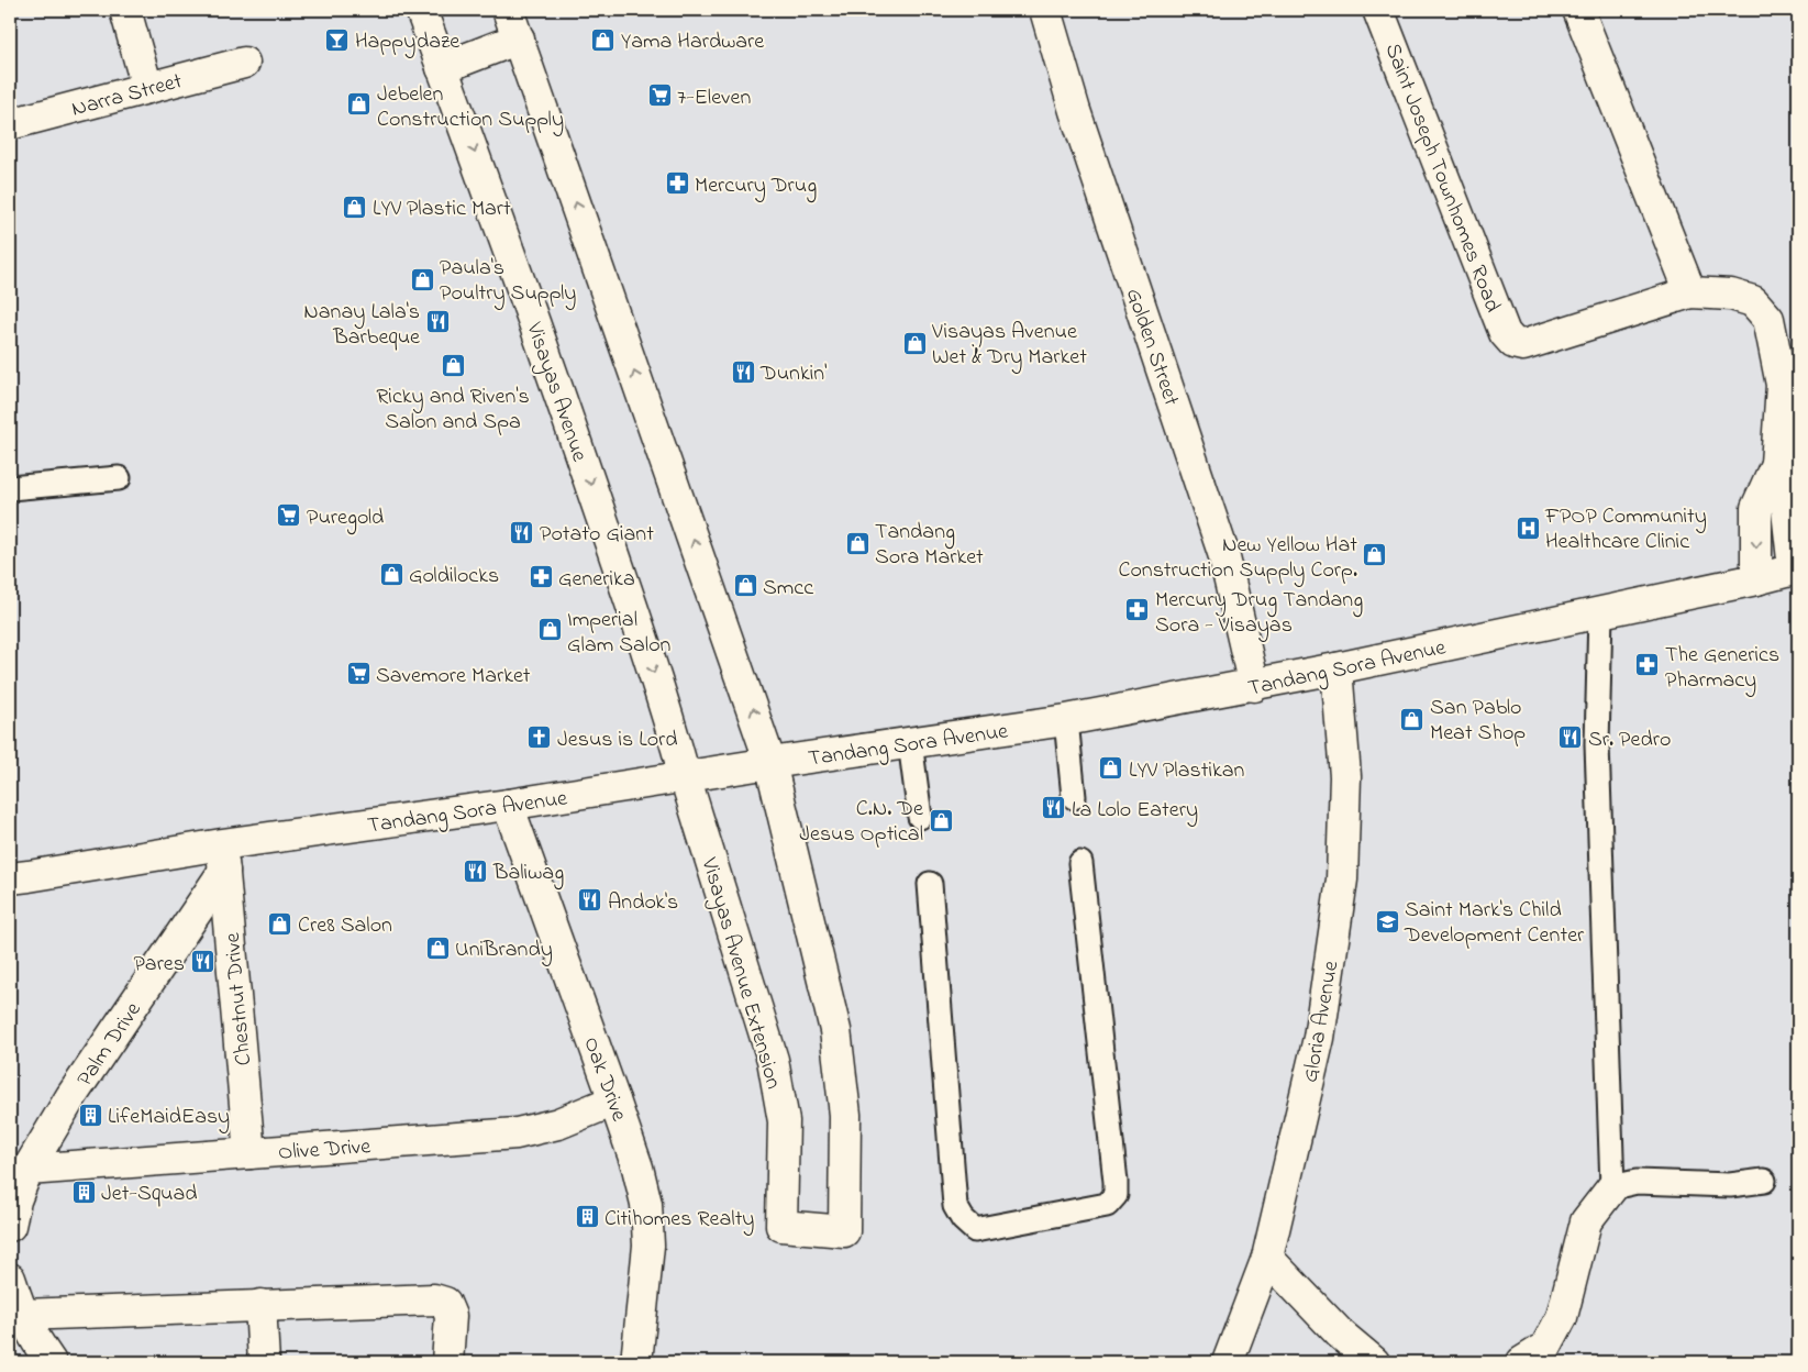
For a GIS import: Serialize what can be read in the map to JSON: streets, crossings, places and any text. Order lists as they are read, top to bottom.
{
  "streets": {
    "street": [
      "Narra Street",
      "Saint Joseph Townhomes Road",
      "Golden Street",
      "Visayas Avenue",
      "Tandang Sora Avenue",
      "Visayas Avenue Extension",
      "Chestnut Drive",
      "Gloria Avenue",
      "Palm Drive",
      "Oak Drive",
      "Olive Drive"
    ]
  },
  "crossings": [
    ["Golden Street", "Tandang Sora Avenue"],
    ["Visayas Avenue", "Tandang Sora Avenue"],
    ["Visayas Avenue", "Visayas Avenue Extension"],
    ["Tandang Sora Avenue", "Visayas Avenue Extension"],
    ["Tandang Sora Avenue", "Chestnut Drive"],
    ["Tandang Sora Avenue", "Gloria Avenue"],
    ["Tandang Sora Avenue", "Palm Drive"],
    ["Tandang Sora Avenue", "Oak Drive"],
    ["Chestnut Drive", "Palm Drive"],
    ["Chestnut Drive", "Olive Drive"],
    ["Palm Drive", "Olive Drive"],
    ["Oak Drive", "Olive Drive"]
  ],
  "places": {
    "bar": ["Happydaze"],
    "shop": [
      "Yama Hardware",
      "Jebelen Construction Supply",
      "LYV Plastic Mart",
      "Paula's Poultry Supply",
      "Visayas Avenue Wet & Dry Market",
      "Ricky and Riven's Salon and Spa",
      "Tandang Sora Market",
      "New Yellow Hat Construction Supply Corp.",
      "Goldilocks",
      "Smcc",
      "Imperial Glam Salon",
      "San Pablo Meat Shop",
      "LYV Plastikan",
      "C.N. De Jesus Optical",
      "Cre8 Salon",
      "UniBrandy"
    ],
    "supermarket": ["7-Eleven", "Puregold", "Savemore Market"],
    "pharmacy": [
      "Mercury Drug",
      "Generika",
      "Mercury Drug Tandang Sora - Visayas",
      "The Generics Pharmacy"
    ],
    "restaurant": [
      "Nanay Lala's Barbeque",
      "Dunkin'",
      "Potato Giant",
      "Sr. Pedro",
      "La Lolo Eatery",
      "Baliwag",
      "Andok's",
      "Pares"
    ],
    "hospital": ["FPOP Community Healthcare Clinic"],
    "church": ["Jesus is Lord"],
    "school or university": ["Saint Mark's Child Development Center"],
    "building": ["LifeMaidEasy", "Jet-Squad", "Citihomes Realty"]
  }
}
